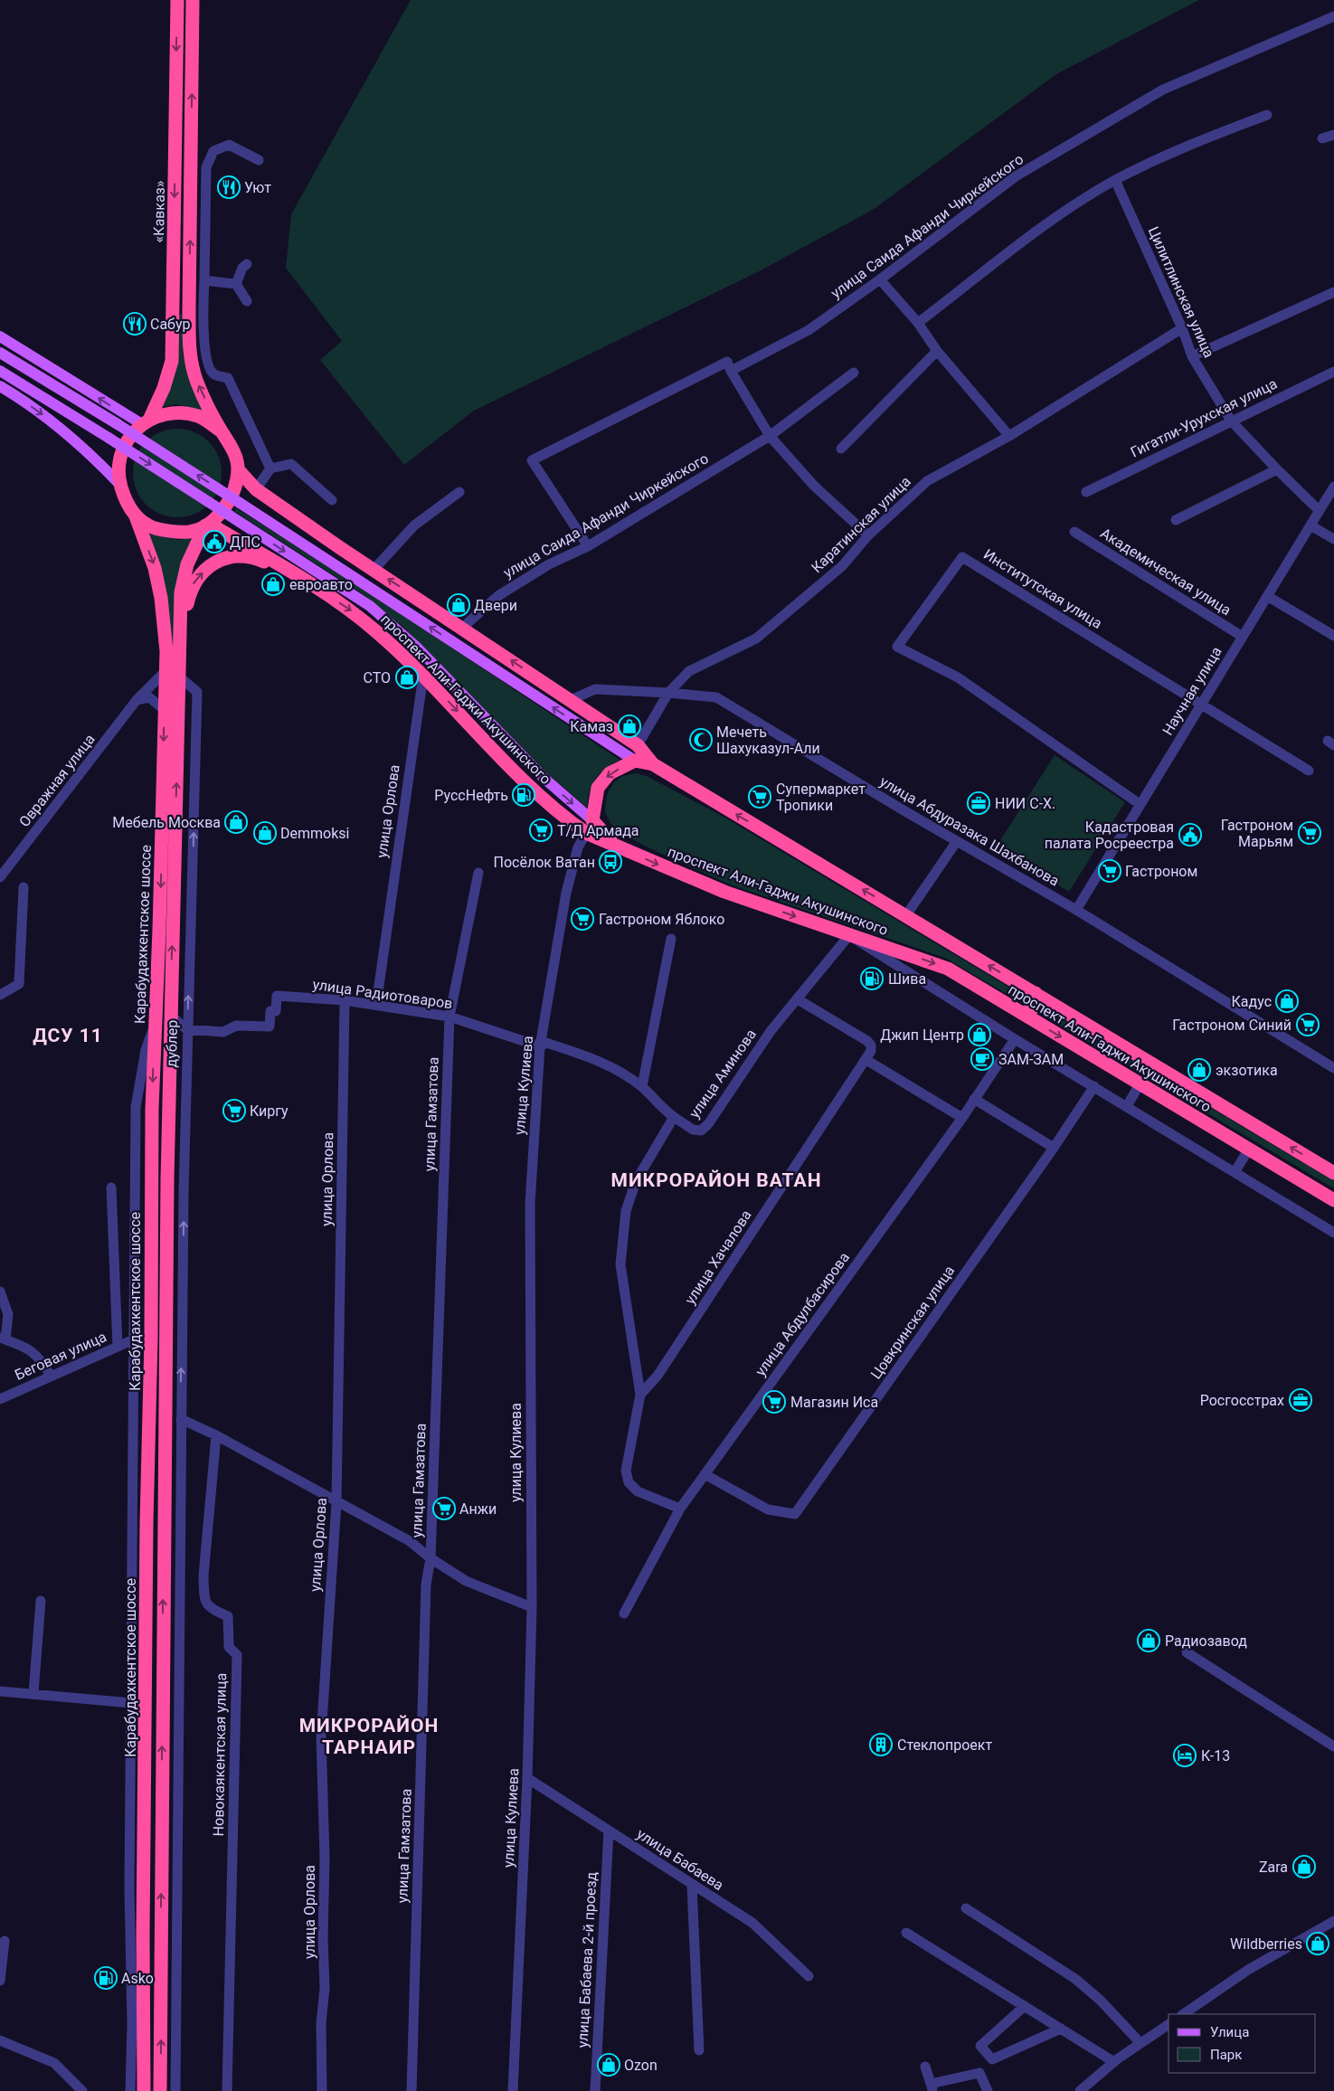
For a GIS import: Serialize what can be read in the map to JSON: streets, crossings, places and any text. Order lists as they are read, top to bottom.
{
  "streets": {
    "highway": ["«Кавказ»", "проспект Али-Гаджи Акушинского", "Карабудахкентское шоссе"],
    "street": [
      "улица Саида Афанди Чиркейского",
      "Цилитлинская улица",
      "Гигатли-Урухская улица",
      "Каратинская улица",
      "Академическая улица",
      "Институтская улица",
      "Научная улица",
      "Овражная улица",
      "улица Орлова",
      "улица Абдуразака Шахбанова",
      "улица Радиотоваров",
      "дублер",
      "улица Аминова",
      "улица Кулиева",
      "улица Гамзатова",
      "улица Хачалова",
      "улица Абдулбасирова",
      "Цовкринская улица",
      "Беговая улица",
      "Новокаякентская улица",
      "улица Бабаева",
      "улица Бабаева 2-й проезд"
    ]
  },
  "crossings": [
    ["«Кавказ»", "проспект Али-Гаджи Акушинского"],
    ["«Кавказ»", "Карабудахкентское шоссе"],
    ["улица Саида Афанди Чиркейского", "проспект Али-Гаджи Акушинского"],
    ["Цилитлинская улица", "Гигатли-Урухская улица"],
    ["Цилитлинская улица", "Каратинская улица"],
    ["Цилитлинская улица", "Научная улица"],
    ["Каратинская улица", "проспект Али-Гаджи Акушинского"],
    ["Каратинская улица", "улица Абдуразака Шахбанова"],
    ["Академическая улица", "Научная улица"],
    ["Институтская улица", "Научная улица"],
    ["Научная улица", "улица Абдуразака Шахбанова"],
    ["проспект Али-Гаджи Акушинского", "улица Орлова"],
    ["проспект Али-Гаджи Акушинского", "улица Абдуразака Шахбанова"],
    ["проспект Али-Гаджи Акушинского", "Карабудахкентское шоссе"],
    ["проспект Али-Гаджи Акушинского", "улица Аминова"],
    ["проспект Али-Гаджи Акушинского", "улица Кулиева"],
    ["Овражная улица", "Карабудахкентское шоссе"],
    ["улица Орлова", "улица Радиотоваров"],
    ["Карабудахкентское шоссе", "дублер"],
    ["улица Радиотоваров", "дублер"],
    ["улица Радиотоваров", "улица Аминова"],
    ["улица Радиотоваров", "улица Кулиева"],
    ["улица Радиотоваров", "улица Гамзатова"],
    ["улица Аминова", "улица Хачалова"],
    ["улица Аминова", "улица Абдулбасирова"],
    ["улица Кулиева", "улица Бабаева"],
    ["улица Абдулбасирова", "Цовкринская улица"],
    ["улица Бабаева", "улица Бабаева 2-й проезд"]
  ],
  "districts": ["ДСУ 11", "МИКРОРАЙОН ВАТАН", "МИКРОРАЙОН ТАРНАИР"],
  "places": {
    "restaurant": ["Уют", "Сабур"],
    "public building": ["ДПС", "Кадастровая палата Росреестра"],
    "shop": [
      "евроавто",
      "Двери",
      "СТО",
      "Камаз",
      "Мебель Москва",
      "Demmoksi",
      "Кадус",
      "Джип Центр",
      "экзотика",
      "Радиозавод",
      "Zara",
      "Wildberries",
      "Ozon"
    ],
    "mosque": ["Мечеть Шахуказул-Али"],
    "fuel station": ["РуссНефть", "Шива", "Asko"],
    "supermarket": [
      "Супермаркет Тропики",
      "Т/Д Армада",
      "Гастроном Марьям",
      "Гастроном",
      "Гастроном Яблоко",
      "Гастроном Синий",
      "Киргу",
      "Магазин Иса",
      "Анжи"
    ],
    "office": ["НИИ С-Х.", "Росгосстрах"],
    "bus stop": ["Посёлок Ватан"],
    "cafe": ["ЗАМ-ЗАМ"],
    "building": ["Стеклопроект"],
    "hotel": ["К-13"]
  },
  "legend": ["Улица", "Парк"]
}
